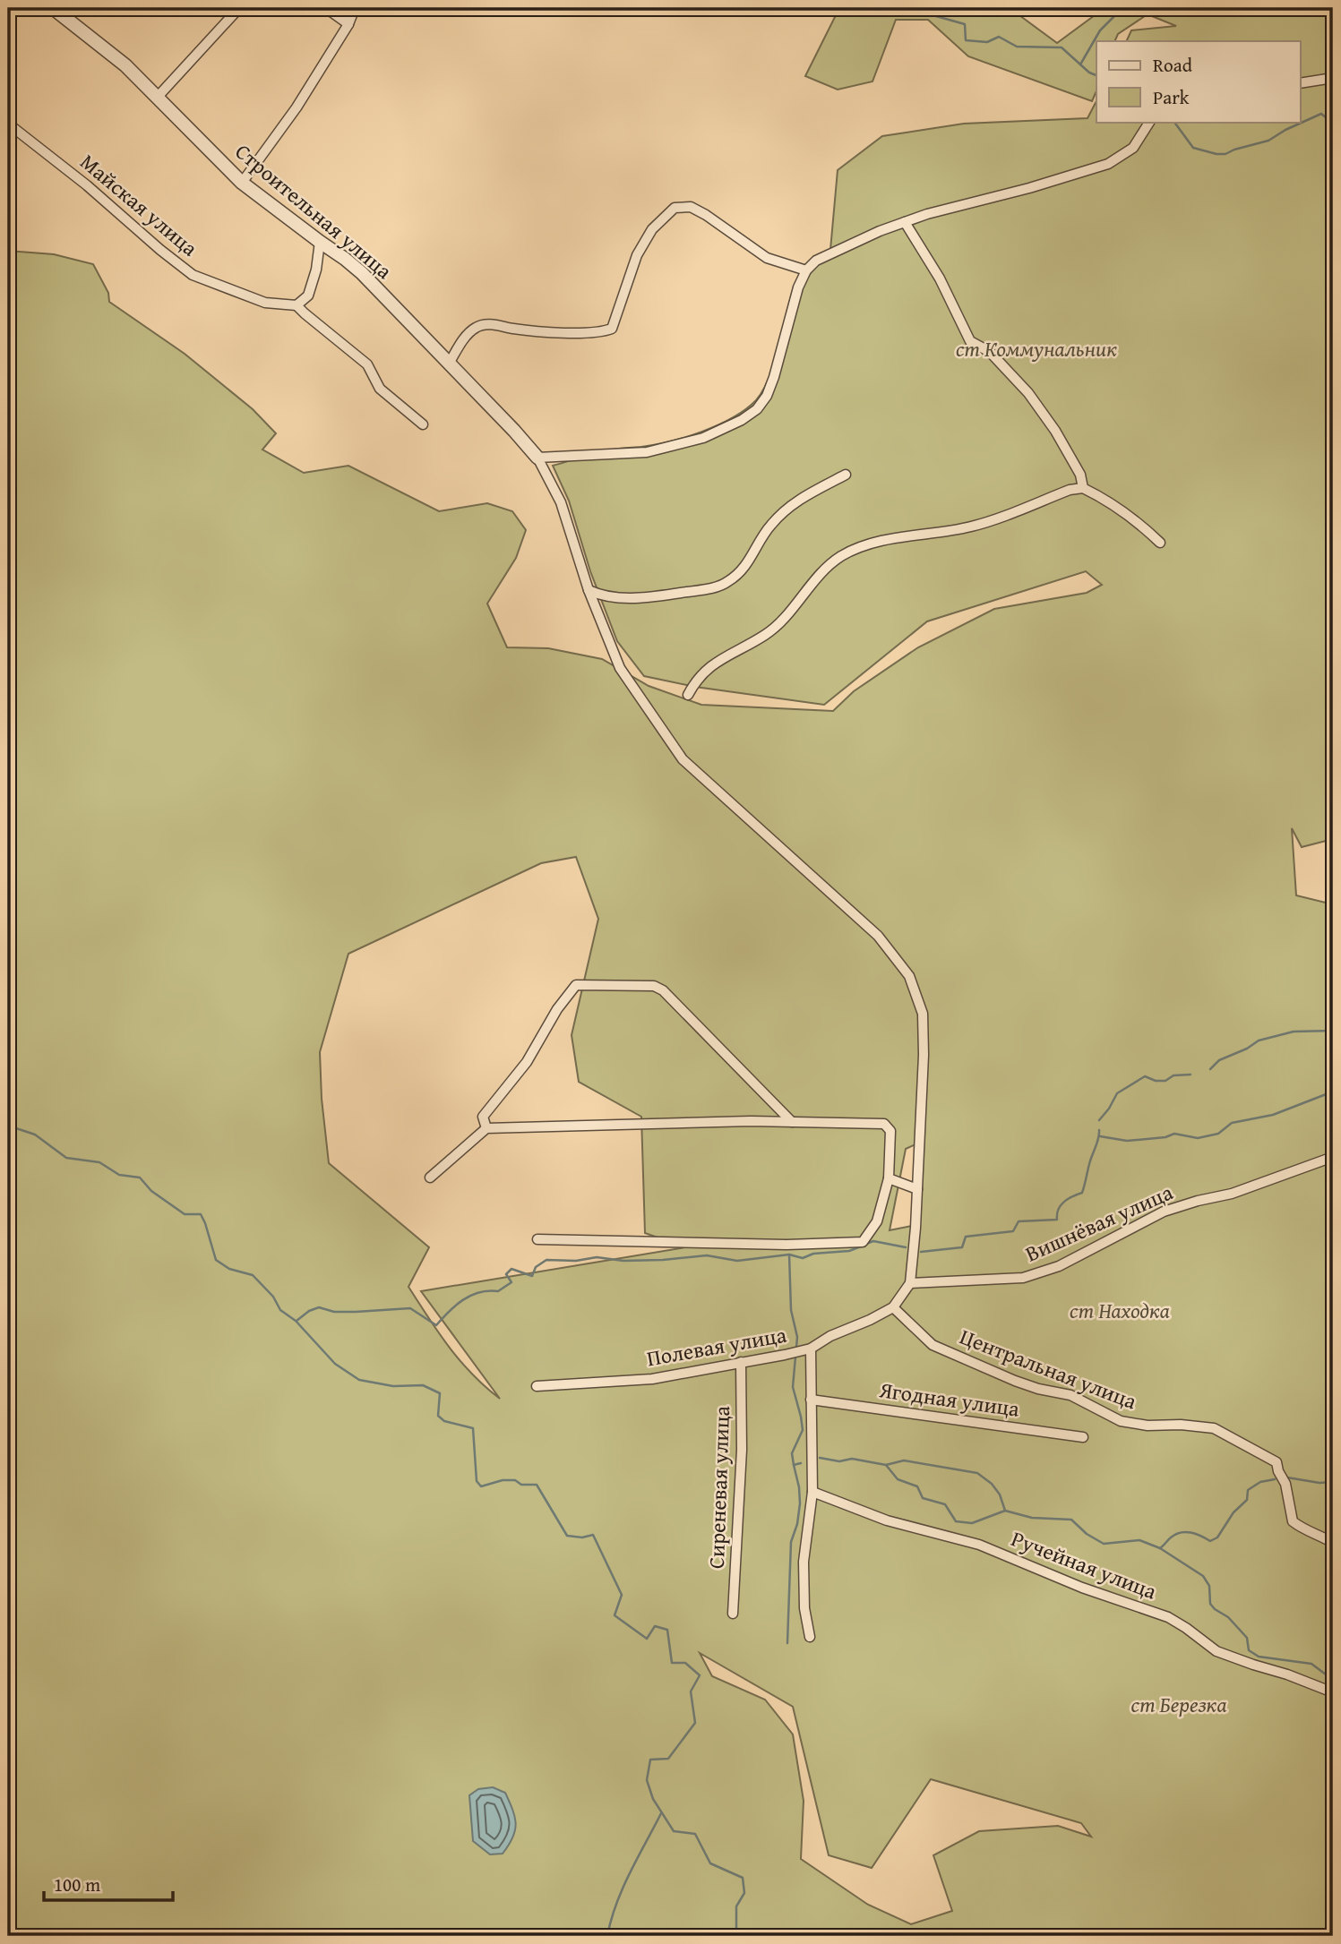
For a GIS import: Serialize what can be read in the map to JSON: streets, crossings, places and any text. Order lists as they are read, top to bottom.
{
  "streets": {
    "street": [
      "Майская улица",
      "Строительная улица",
      "Вишнёвая улица",
      "Полевая улица",
      "Центральная улица",
      "Ягодная улица",
      "Сиреневая улица",
      "Ручейная улица"
    ]
  },
  "crossings": [
    ["Полевая улица", "Центральная улица"],
    ["Полевая улица", "Сиреневая улица"]
  ],
  "parks": ["ст Коммунальник", "ст Находка", "ст Березка"],
  "legend": ["Road", "Park"],
  "scale_bar": "100 m"
}
